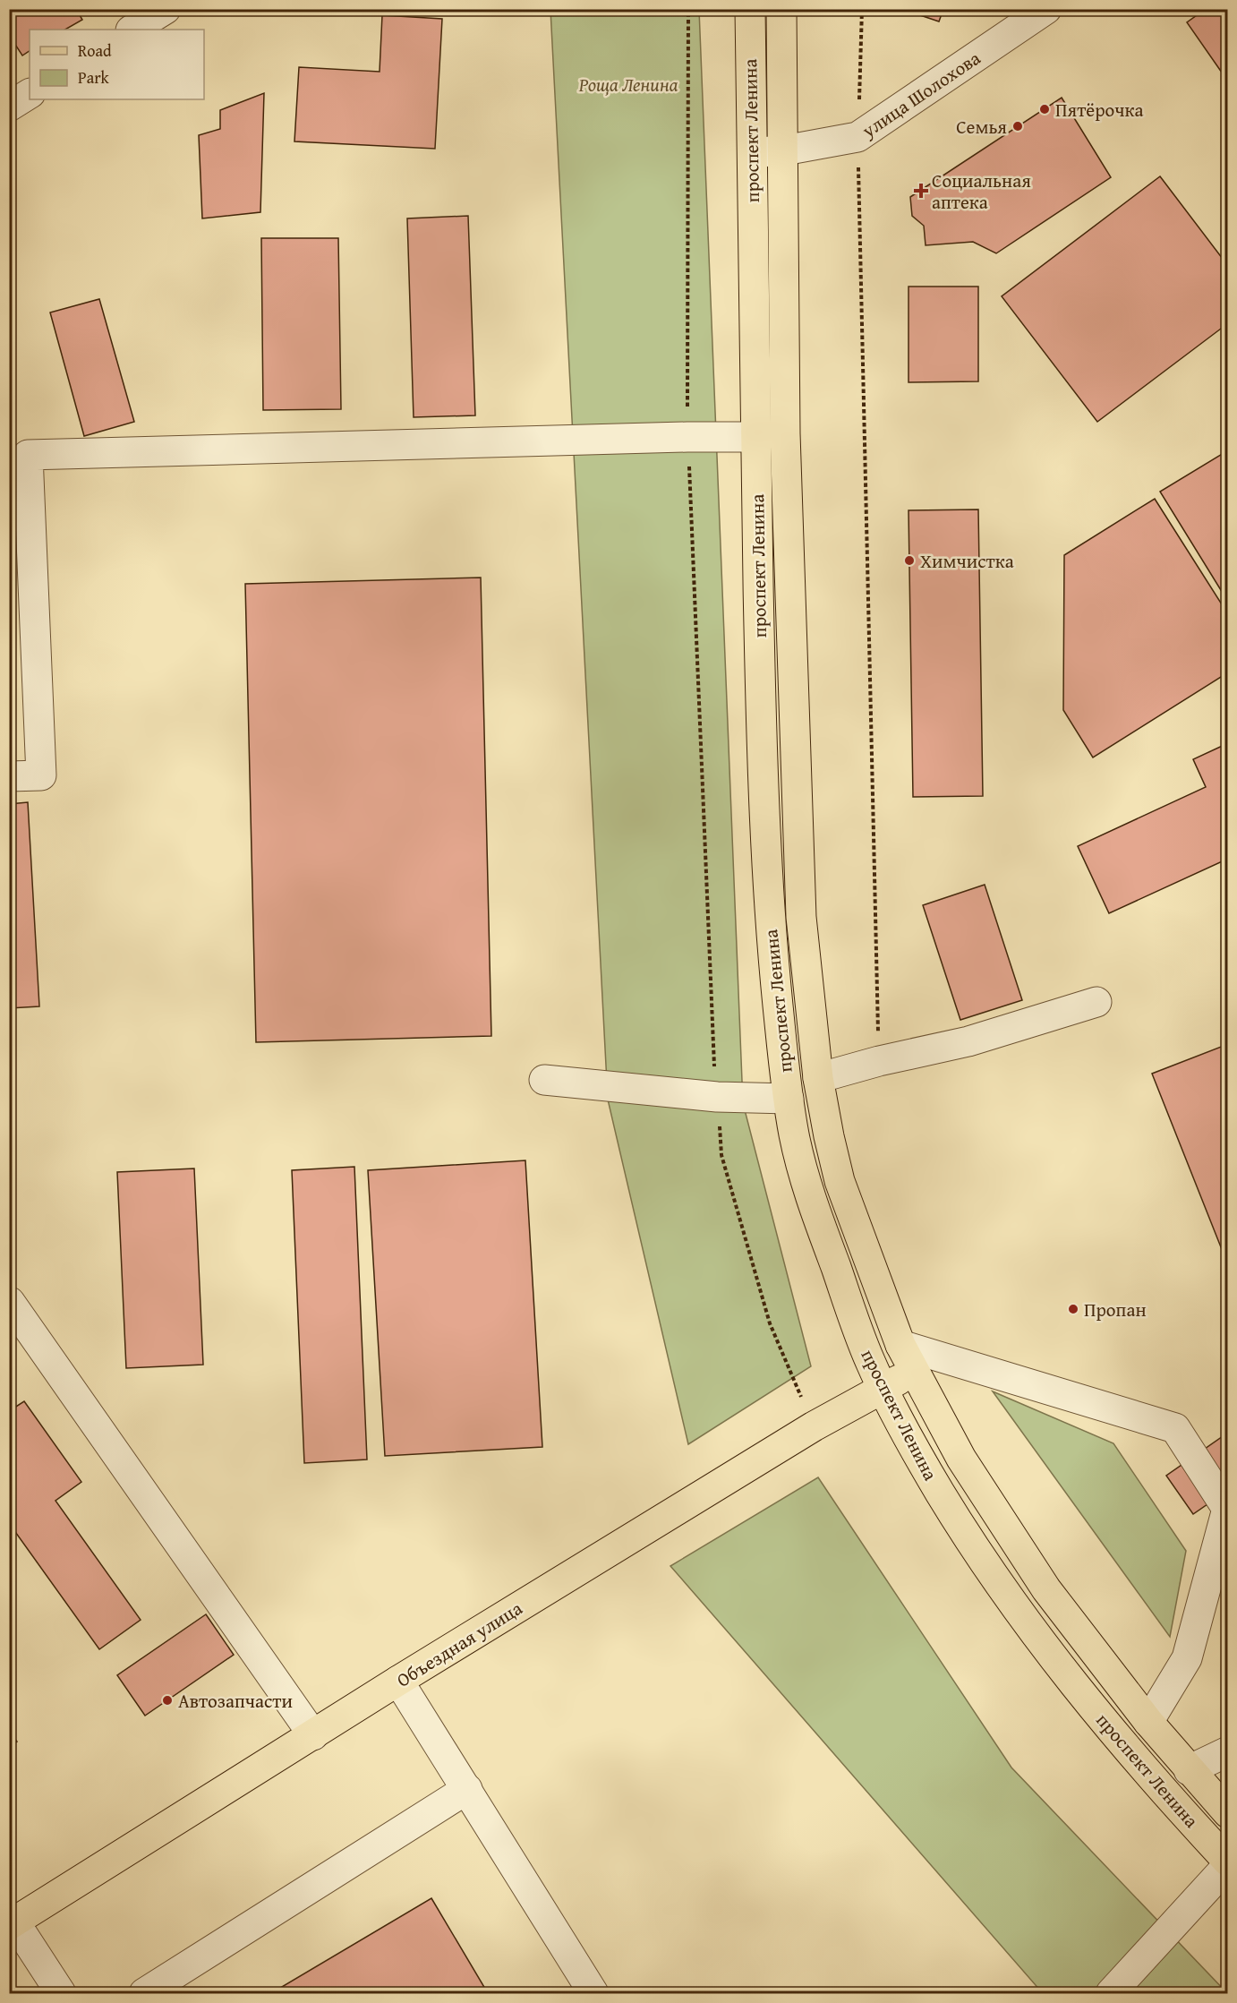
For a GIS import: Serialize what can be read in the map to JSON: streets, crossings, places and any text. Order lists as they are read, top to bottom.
{
  "streets": {
    "main road": ["проспект Ленина", "Объездная улица"],
    "street": ["улица Шолохова"]
  },
  "crossings": [
    ["улица Шолохова", "проспект Ленина"],
    ["проспект Ленина", "Объездная улица"]
  ],
  "parks": ["Роща Ленина"],
  "places": {
    "other": [
      "Пятёрочка",
      "Семья",
      "Химчистка",
      "Пропан",
      "Автозапчасти"
    ],
    "health": ["Социальная аптека"]
  },
  "legend": ["Road", "Park"]
}
